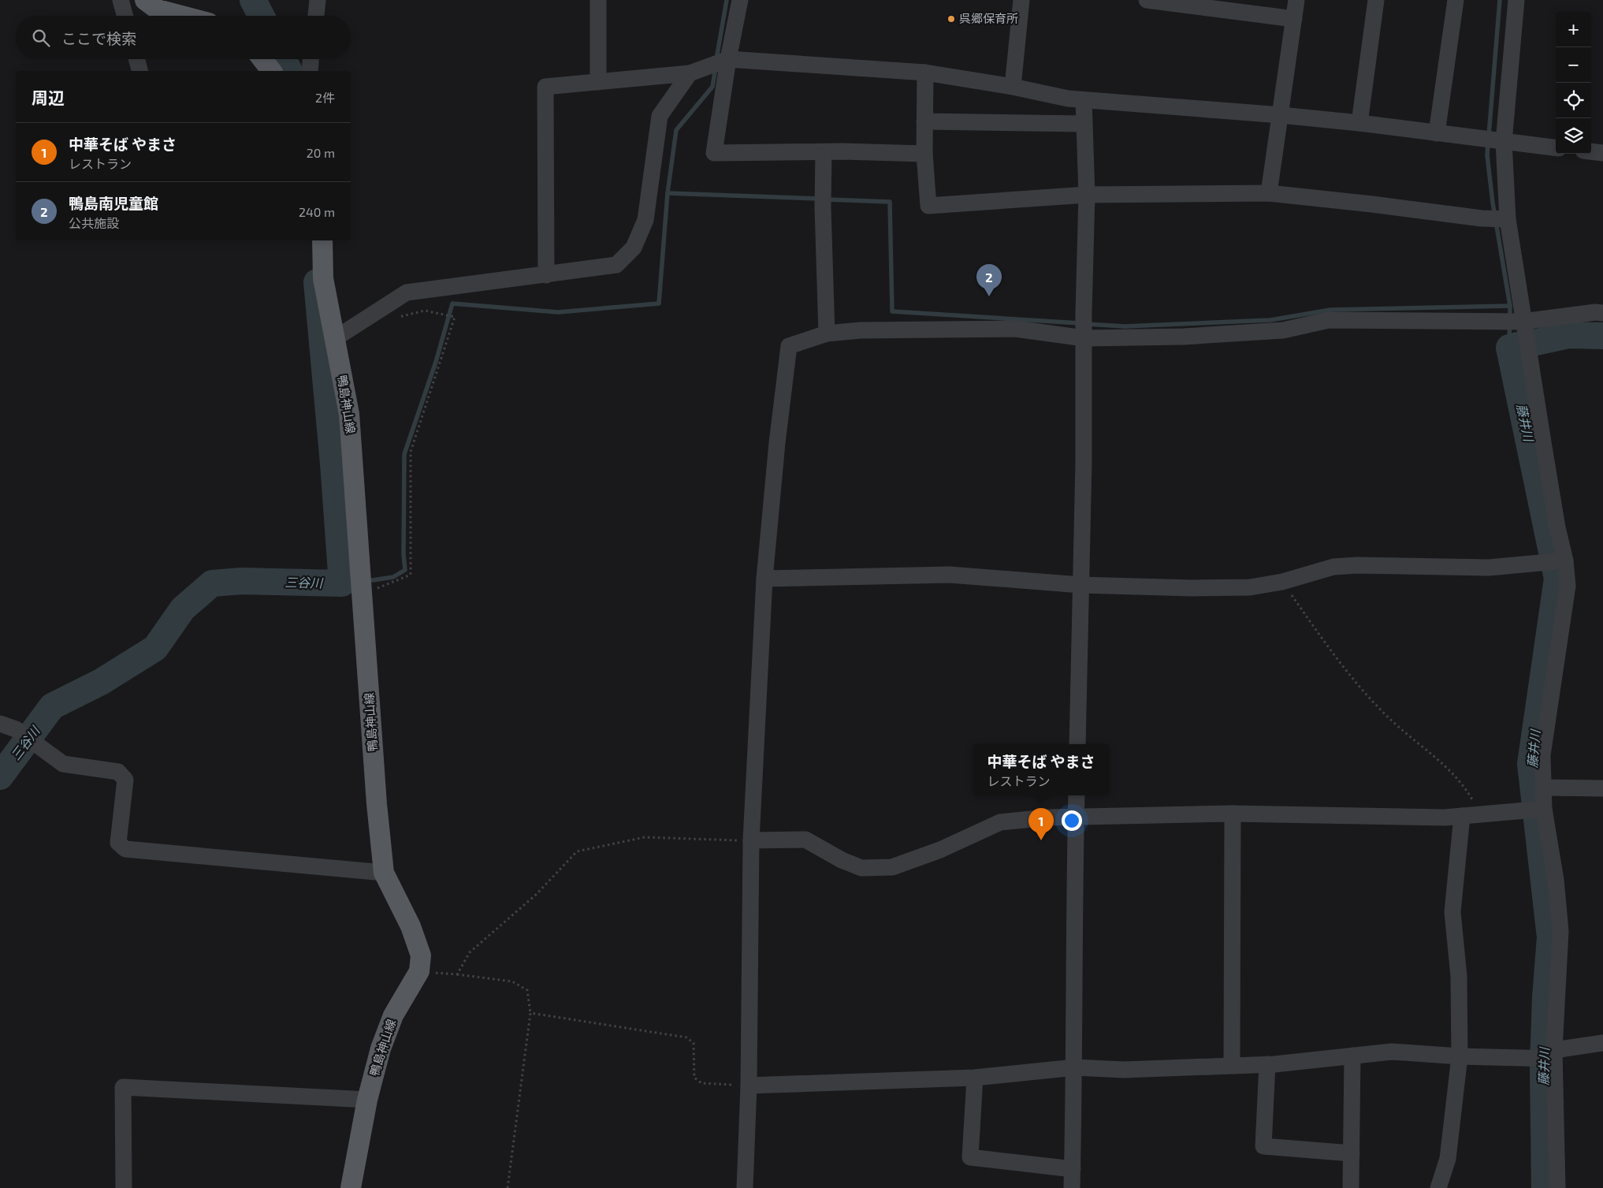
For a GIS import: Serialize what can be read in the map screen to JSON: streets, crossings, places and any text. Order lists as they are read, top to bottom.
{
  "streets": {
    "main road": ["鴨島神山線"]
  },
  "water": ["藤井川", "三谷川"],
  "places": ["呉郷保育所"],
  "page": {
    "map_buttons": ["+", "−"],
    "search": "ここで検索",
    "heading": ["周辺", "2件"],
    "list": [
      {
        "mark": "1",
        "name": "中華そば やまさ",
        "note": "レストラン",
        "value": "20 m"
      },
      {
        "mark": "2",
        "name": "鴨島南児童館",
        "note": "公共施設",
        "value": "240 m"
      }
    ],
    "pins": ["2", "1"],
    "popup": ["中華そば やまさ", "レストラン"]
  }
}
